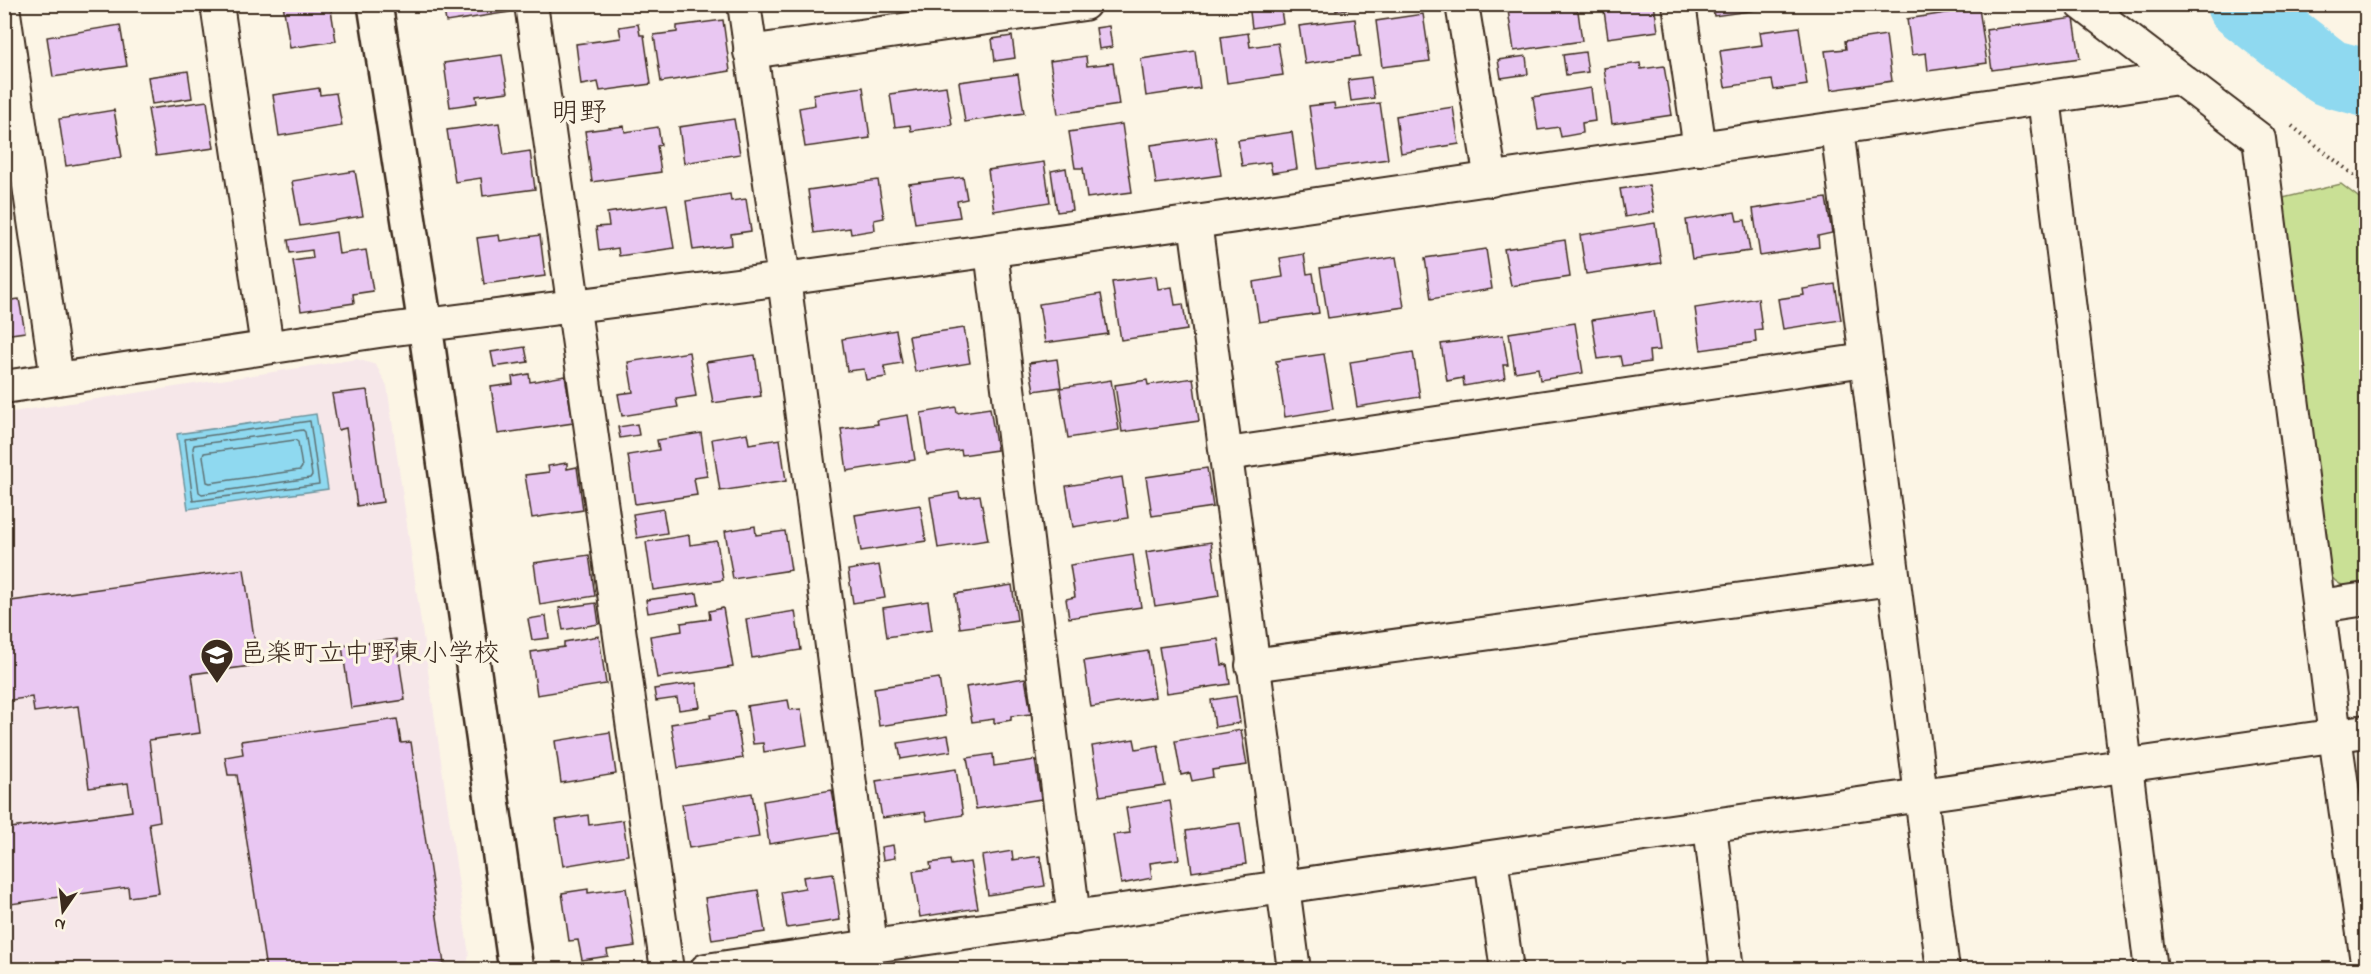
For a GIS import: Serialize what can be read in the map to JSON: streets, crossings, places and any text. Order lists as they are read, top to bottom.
{
  "districts": ["明野"],
  "places": {
    "school or university": ["邑楽町立中野東小学校"]
  },
  "north": "bottom"
}
